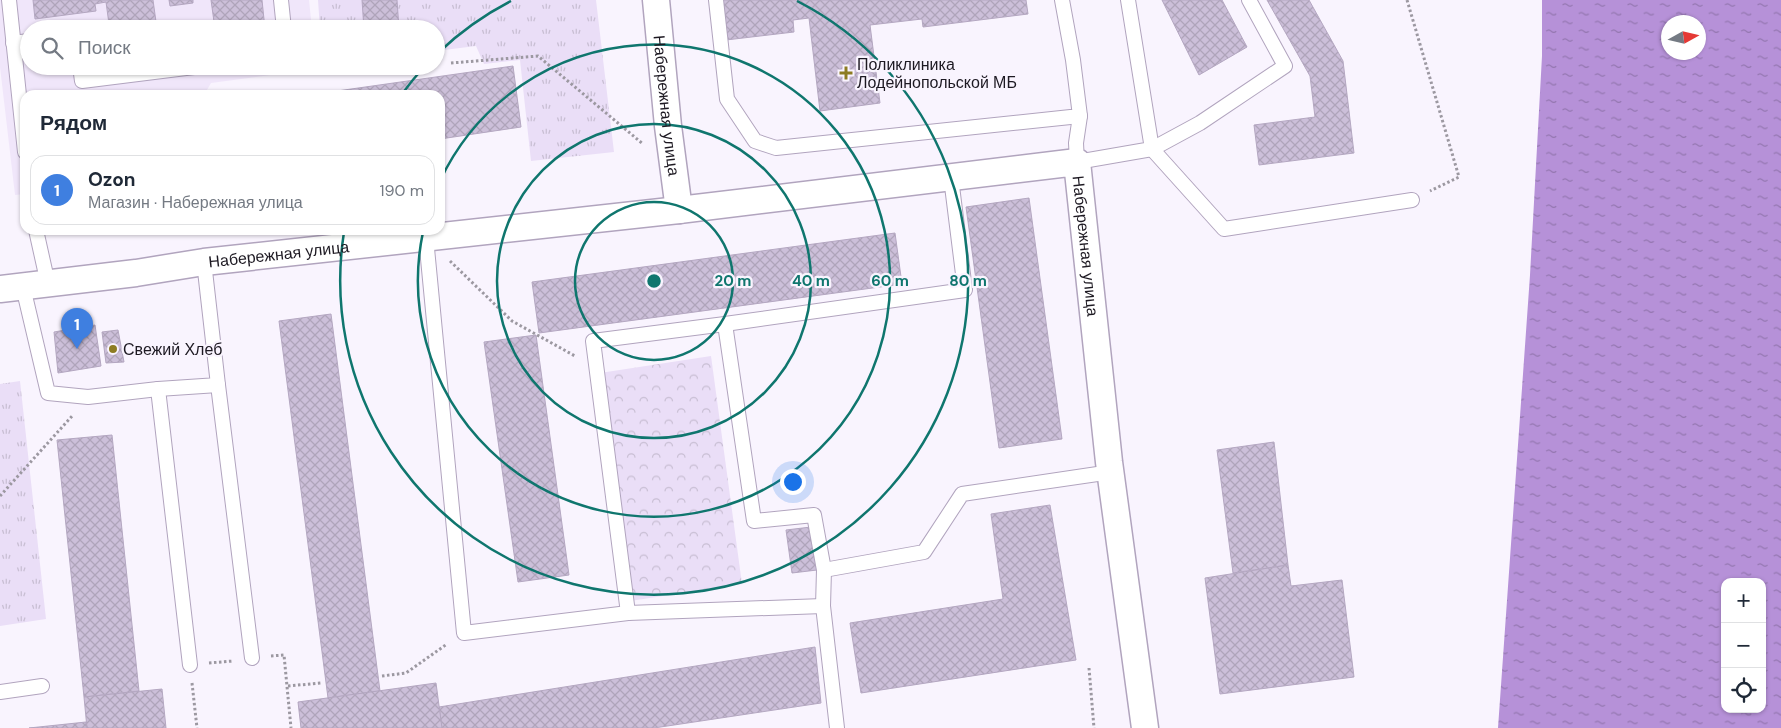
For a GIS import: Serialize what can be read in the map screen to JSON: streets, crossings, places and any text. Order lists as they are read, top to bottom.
{
  "streets": {
    "street": ["Набережная улица"]
  },
  "places": {
    "health": ["Поликлиника Лодейнопольской МБ"],
    "other": ["Свежий Хлеб"]
  },
  "north": "right",
  "page": {
    "search": "Поиск",
    "heading": "Рядом",
    "list": [
      {
        "mark": "1",
        "name": "Ozon",
        "note": "Магазин · Набережная улица",
        "value": "190 m"
      }
    ],
    "pins": "1",
    "map_buttons": ["+", "−"]
  },
  "rings": [
    "20 m",
    "40 m",
    "60 m",
    "80 m"
  ]
}
